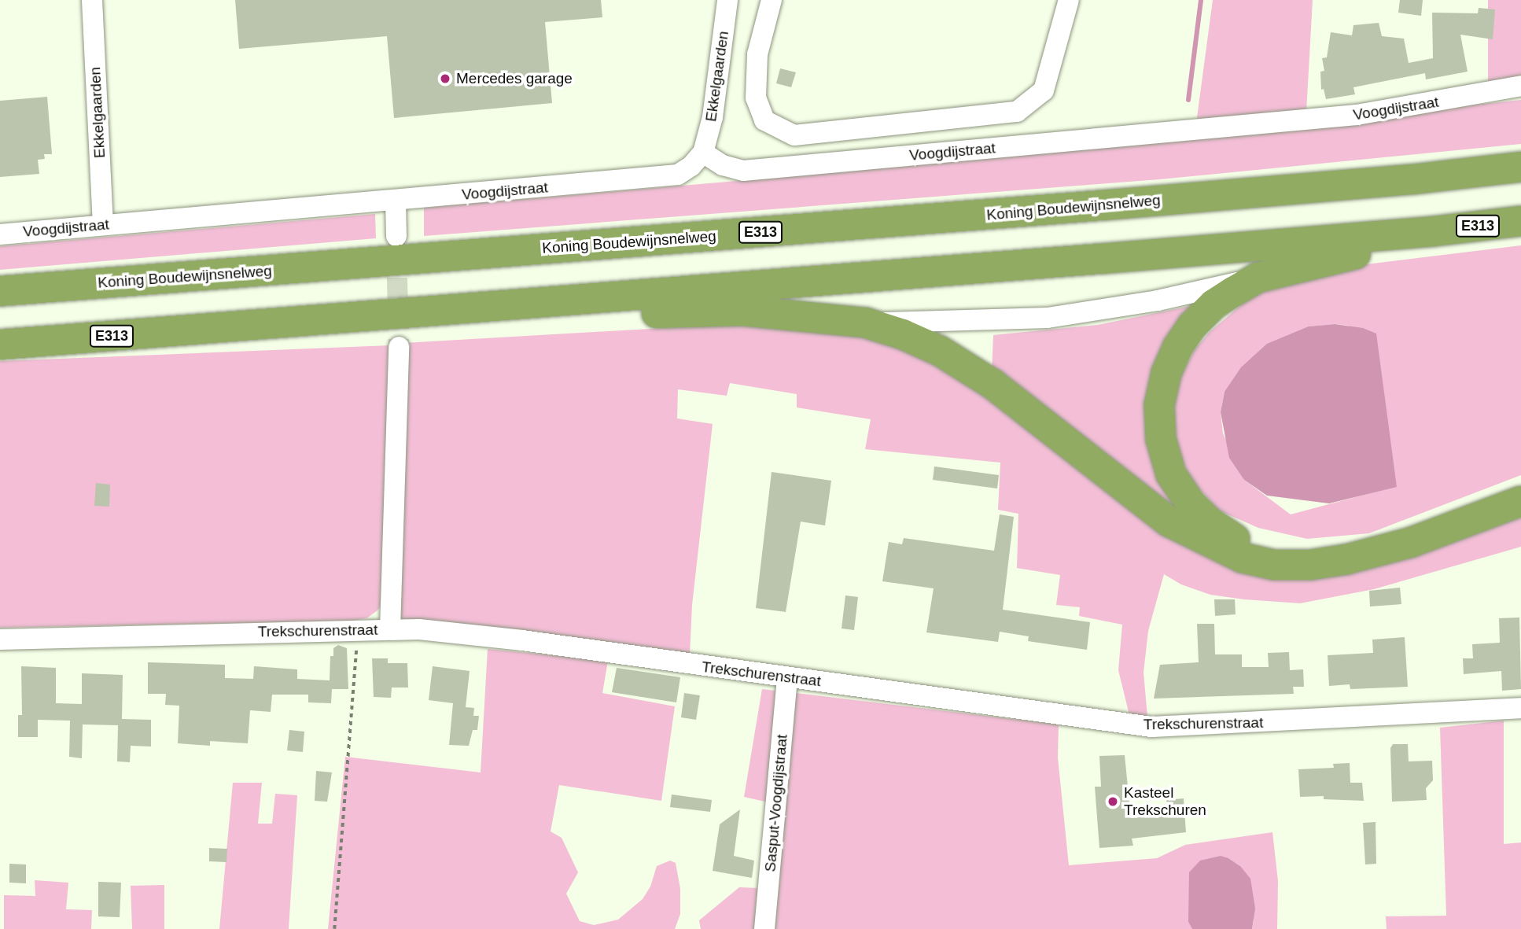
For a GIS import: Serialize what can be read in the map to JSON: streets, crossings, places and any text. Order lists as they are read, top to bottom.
{
  "streets": {
    "highway": ["Koning Boudewijnsnelweg", "E313"],
    "street": [
      "Ekkelgaarden",
      "Voogdijstraat",
      "Trekschurenstraat",
      "Sasput-Voogdijstraat"
    ]
  },
  "crossings": [
    ["Ekkelgaarden", "Voogdijstraat"],
    ["Trekschurenstraat", "Sasput-Voogdijstraat"]
  ],
  "places": ["Mercedes garage", "Kasteel Trekschuren"]
}
